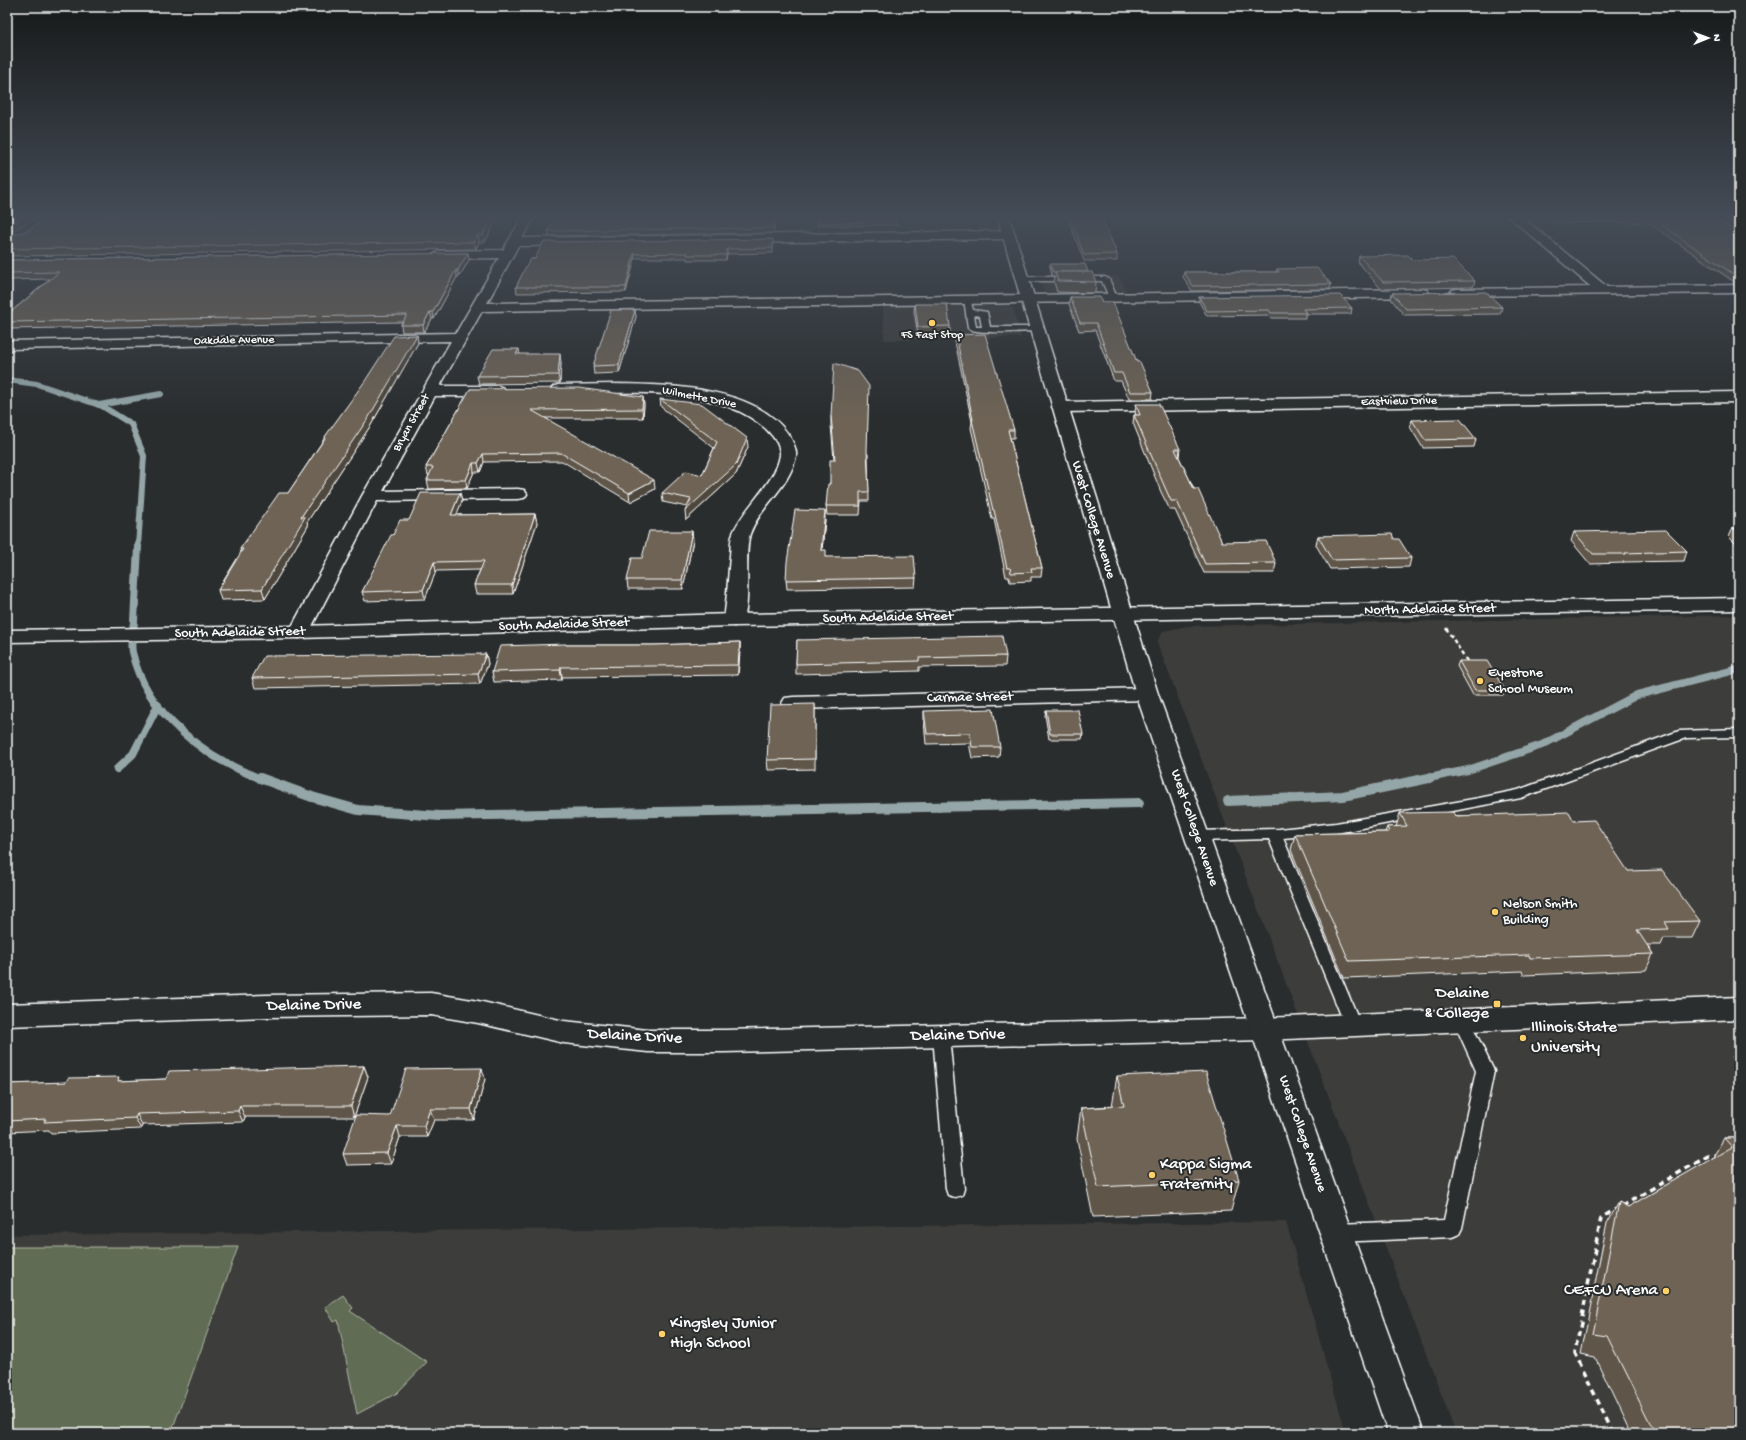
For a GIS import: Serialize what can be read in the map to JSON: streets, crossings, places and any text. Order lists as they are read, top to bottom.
{
  "streets": {
    "street": [
      "Oakdale Avenue",
      "Wilmette Drive",
      "Eastview Drive",
      "Bryan Street",
      "West College Avenue",
      "North Adelaide Street",
      "South Adelaide Street",
      "Carmae Street",
      "Delaine Drive"
    ]
  },
  "crossings": [
    ["Oakdale Avenue", "Bryan Street"],
    ["Wilmette Drive", "South Adelaide Street"],
    ["Eastview Drive", "West College Avenue"],
    ["Bryan Street", "South Adelaide Street"],
    ["West College Avenue", "North Adelaide Street"],
    ["West College Avenue", "South Adelaide Street"],
    ["West College Avenue", "Carmae Street"],
    ["West College Avenue", "Delaine Drive"],
    ["North Adelaide Street", "South Adelaide Street"]
  ],
  "places": {
    "other": [
      "FS Fast Stop",
      "Eyestone School Museum",
      "Nelson Smith Building",
      "Illinois State University",
      "Kappa Sigma Fraternity",
      "CEFCU Arena",
      "Kingsley Junior High School"
    ],
    "transit": ["Delaine & College"]
  },
  "north": "right"
}
